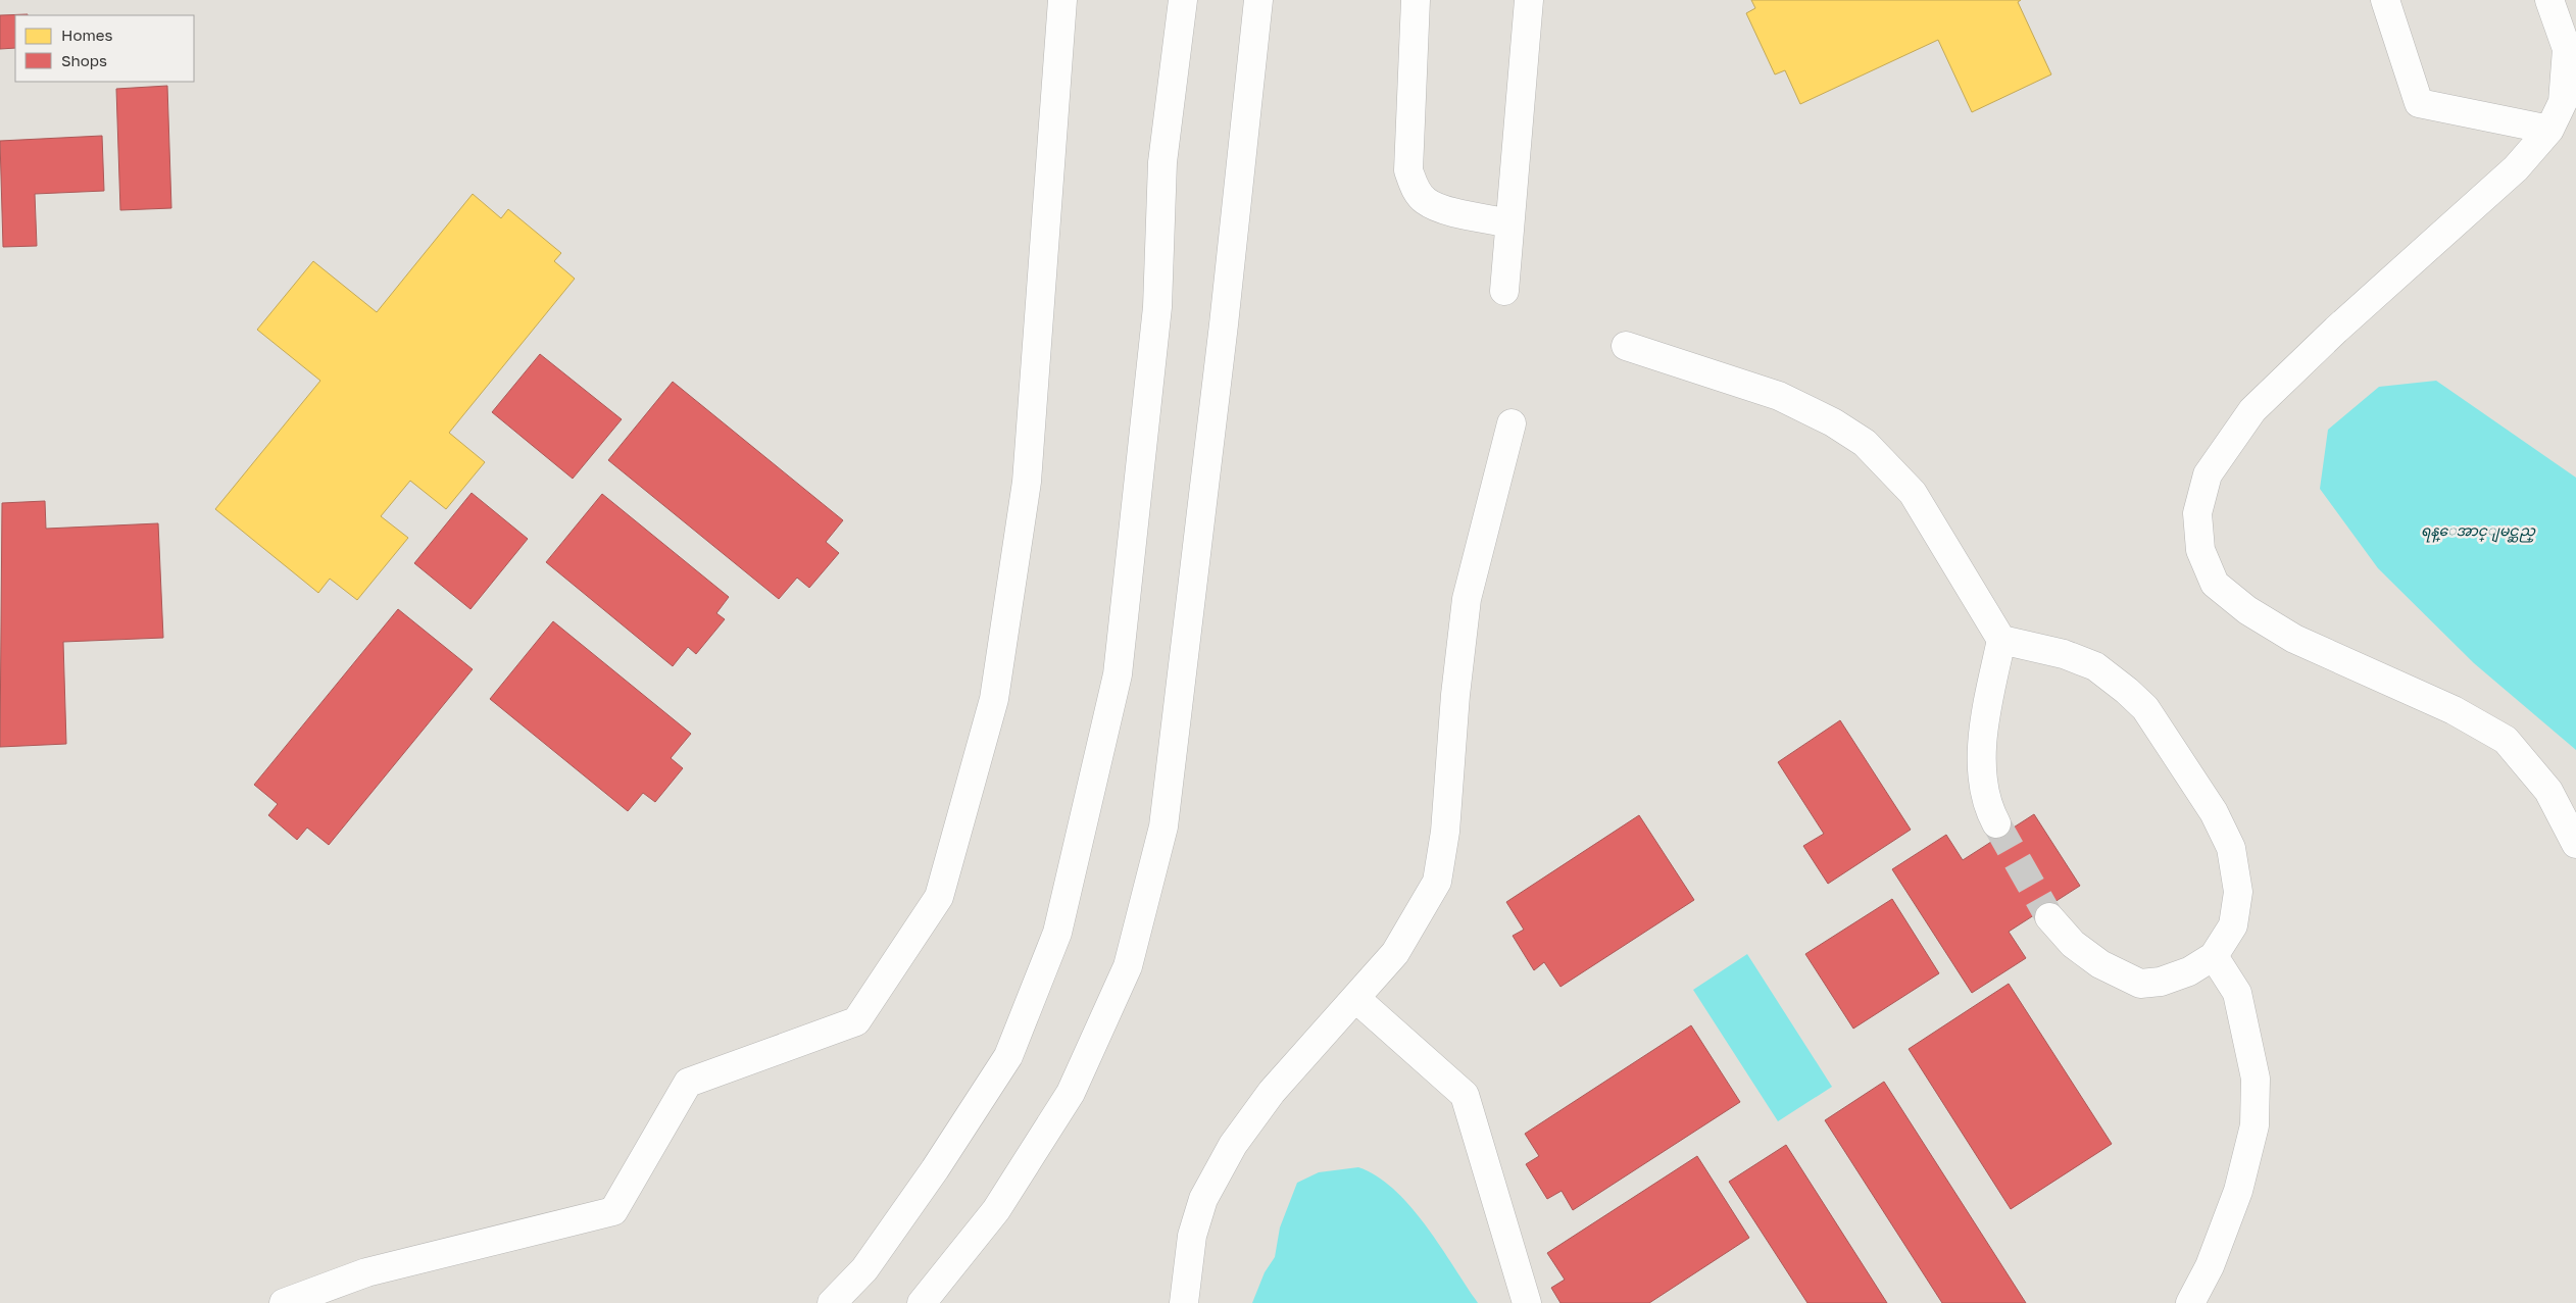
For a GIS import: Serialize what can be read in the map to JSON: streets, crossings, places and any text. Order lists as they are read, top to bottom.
{
  "water": ["ရန္ေအာင္ျမင္ဆည္"],
  "legend": ["Homes", "Shops"]
}
